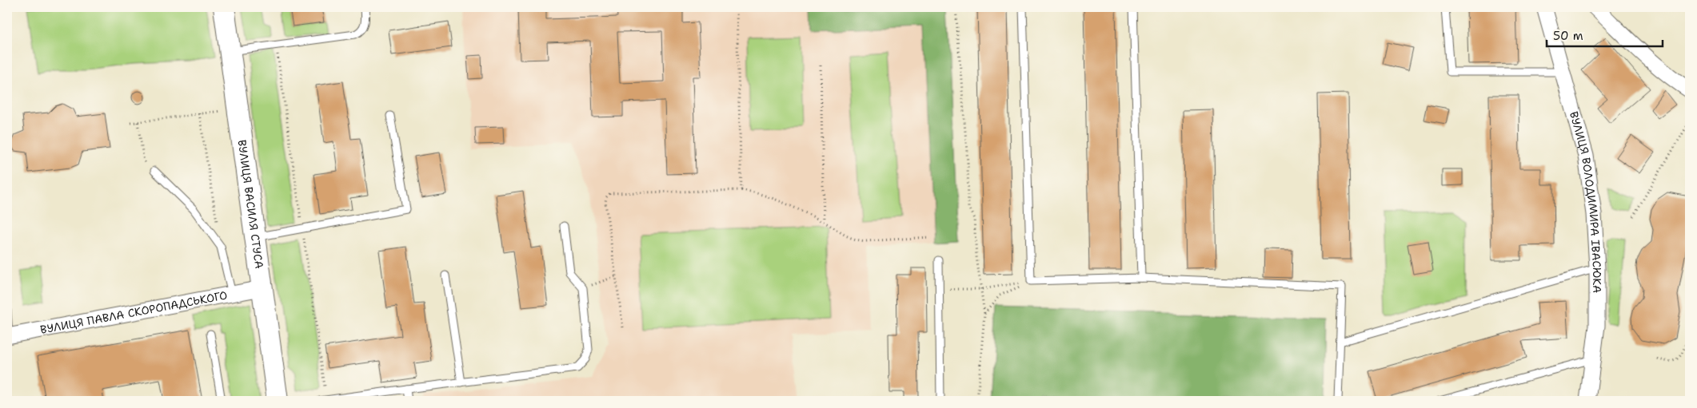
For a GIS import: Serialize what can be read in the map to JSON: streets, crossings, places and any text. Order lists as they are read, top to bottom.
{
  "streets": {
    "street": ["ВУЛИЦЯ ВОЛОДИМИРА ІВАСЮКА", "ВУЛИЦЯ ВАСИЛЯ СТУСА", "ВУЛИЦЯ ПАВЛА СКОРОПАДСЬКОГО"]
  },
  "crossings": [
    ["ВУЛИЦЯ ВАСИЛЯ СТУСА", "ВУЛИЦЯ ПАВЛА СКОРОПАДСЬКОГО"]
  ],
  "scale_bar": "50 m"
}
